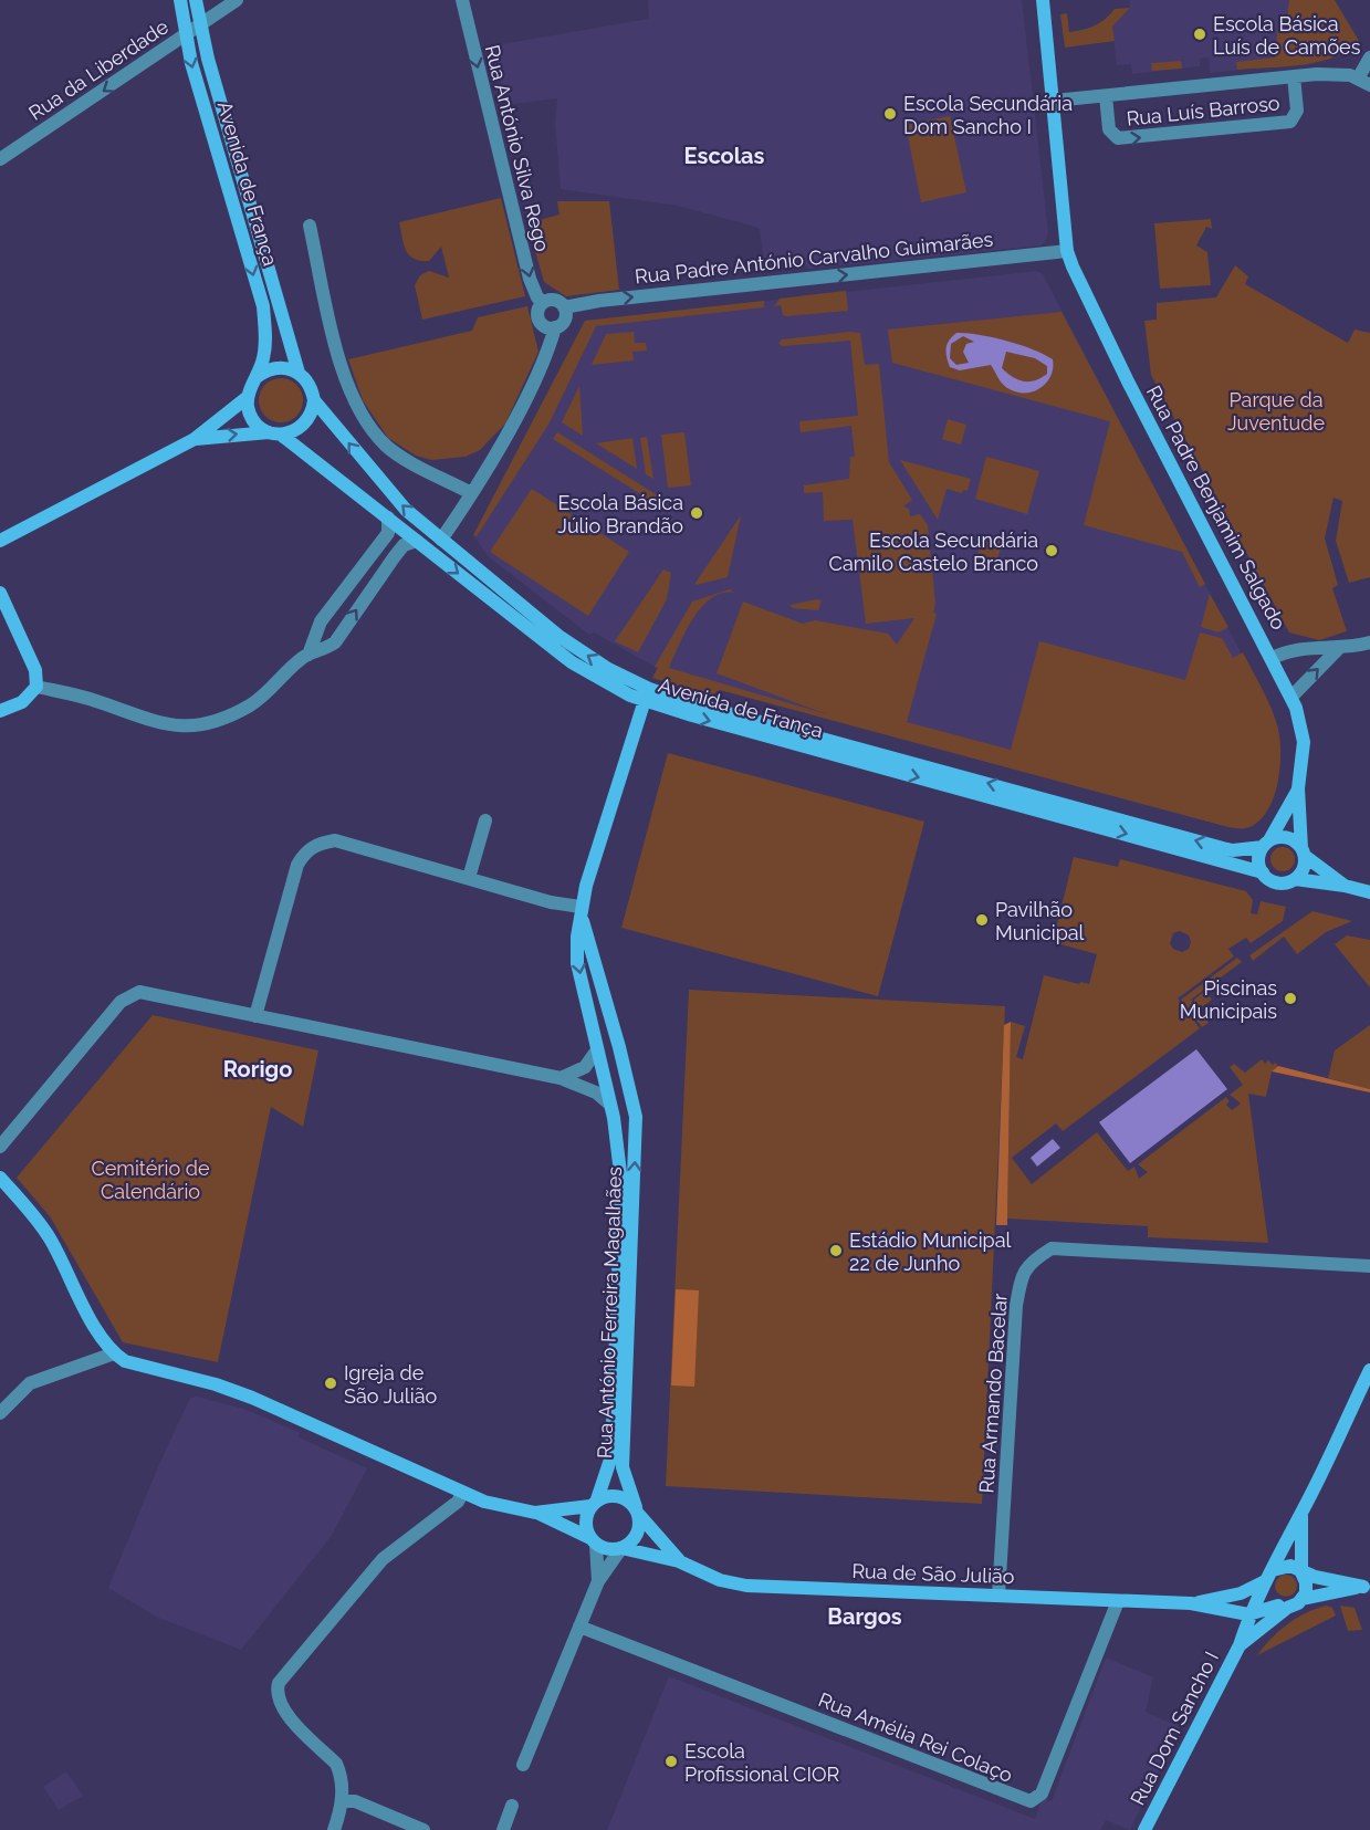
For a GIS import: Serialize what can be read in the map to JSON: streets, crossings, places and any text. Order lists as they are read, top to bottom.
{
  "streets": {
    "street": [
      "Rua da Liberdade",
      "Rua Luís Barroso",
      "Rua António Silva Rego",
      "Avenida de França",
      "Rua Padre António Carvalho Guimarães",
      "Rua Padre Benjamim Salgado",
      "Rua António Ferreira Magalhães",
      "Rua Armando Bacelar",
      "Rua de São Julião",
      "Rua Dom Sancho I",
      "Rua Amélia Rei Colaço"
    ]
  },
  "crossings": [
    ["Rua da Liberdade", "Avenida de França"],
    ["Rua Luís Barroso", "Rua Padre Benjamim Salgado"],
    ["Rua António Silva Rego", "Rua Padre António Carvalho Guimarães"],
    ["Avenida de França", "Rua Padre Benjamim Salgado"],
    ["Avenida de França", "Rua António Ferreira Magalhães"],
    ["Rua Padre António Carvalho Guimarães", "Rua Padre Benjamim Salgado"],
    ["Rua António Ferreira Magalhães", "Rua de São Julião"],
    ["Rua Armando Bacelar", "Rua de São Julião"],
    ["Rua de São Julião", "Rua Dom Sancho I"],
    ["Rua de São Julião", "Rua Amélia Rei Colaço"]
  ],
  "one_way": ["Rua da Liberdade", "Rua António Silva Rego", "Rua Padre António Carvalho Guimarães"],
  "districts": ["Escolas", "Rorigo", "Bargos"],
  "parks": ["Parque da Juventude", "Cemitério de Calendário"],
  "places": [
    "Escola Básica Luís de Camões",
    "Escola Secundária Dom Sancho I",
    "Escola Básica Júlio Brandão",
    "Escola Secundária Camilo Castelo Branco",
    "Pavilhão Municipal",
    "Piscinas Municipais",
    "Estádio Municipal 22 de Junho",
    "Igreja de São Julião",
    "Escola Profissional CIOR"
  ]
}
